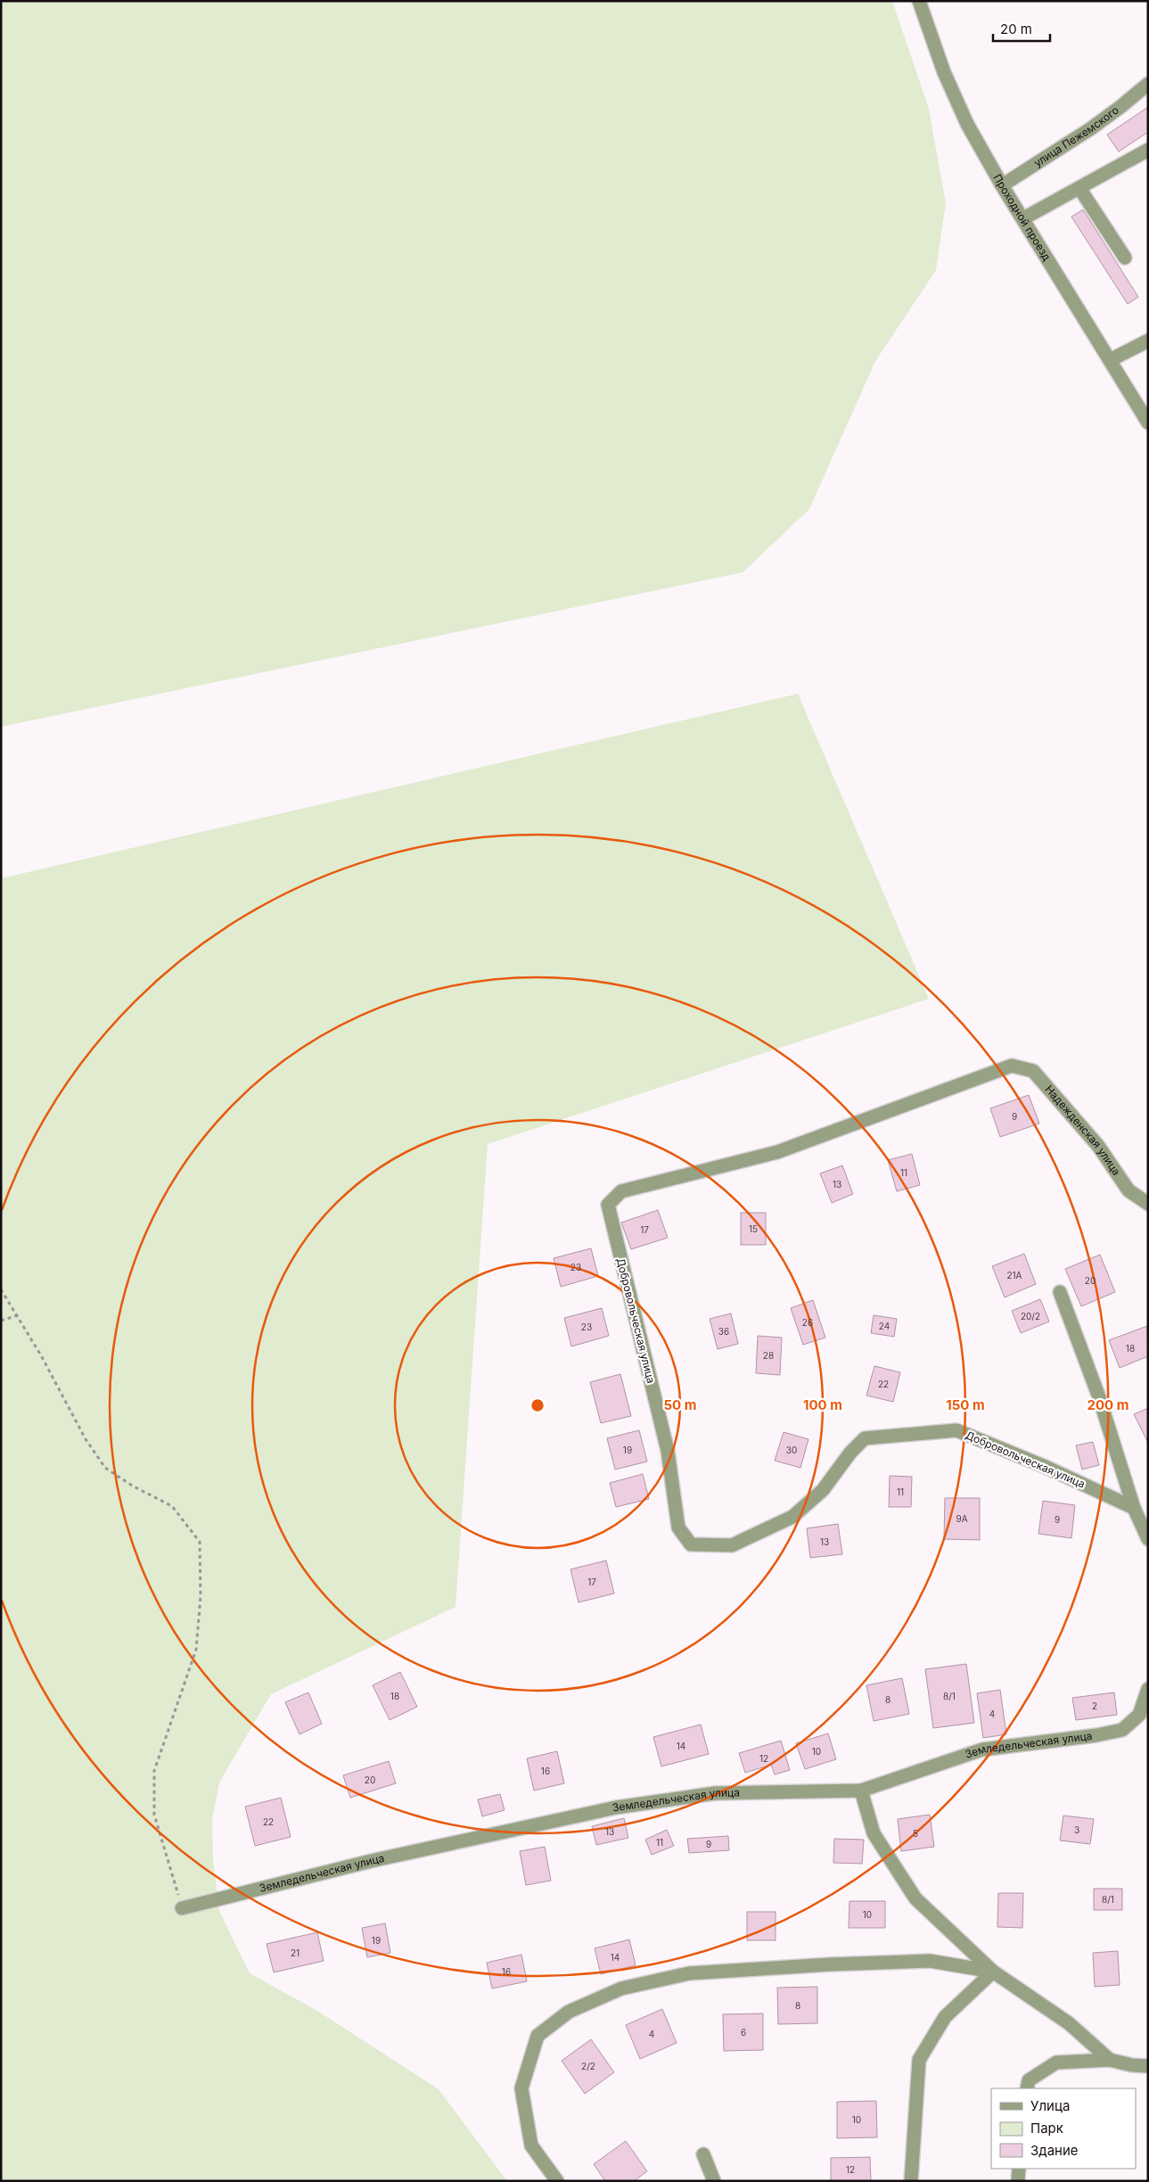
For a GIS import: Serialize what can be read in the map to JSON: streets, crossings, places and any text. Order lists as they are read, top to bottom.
{
  "streets": {
    "street": [
      "улица Пежемского",
      "Проходной проезд",
      "Надежденская улица",
      "Добровольческая улица",
      "Земледельческая улица"
    ]
  },
  "crossings": [
    ["улица Пежемского", "Проходной проезд"],
    ["Надежденская улица", "Добровольческая улица"]
  ],
  "house_numbers": [
    "9",
    "11",
    "13",
    "15",
    "17",
    "23",
    "21А",
    "20",
    "20/2",
    "26",
    "24",
    "23",
    "36",
    "18",
    "28",
    "22",
    "19",
    "30",
    "11",
    "9А",
    "9",
    "13",
    "17",
    "18",
    "8/1",
    "8",
    "2",
    "4",
    "14",
    "10",
    "12",
    "16",
    "20",
    "22",
    "3",
    "13",
    "5",
    "11",
    "9",
    "8/1",
    "10",
    "19",
    "21",
    "14",
    "16",
    "8",
    "6",
    "4",
    "2/2",
    "10",
    "12"
  ],
  "legend": ["Улица", "Парк", "Здание"],
  "scale_bar": "20 m",
  "rings": [
    "50 m",
    "100 m",
    "150 m",
    "200 m"
  ]
}
